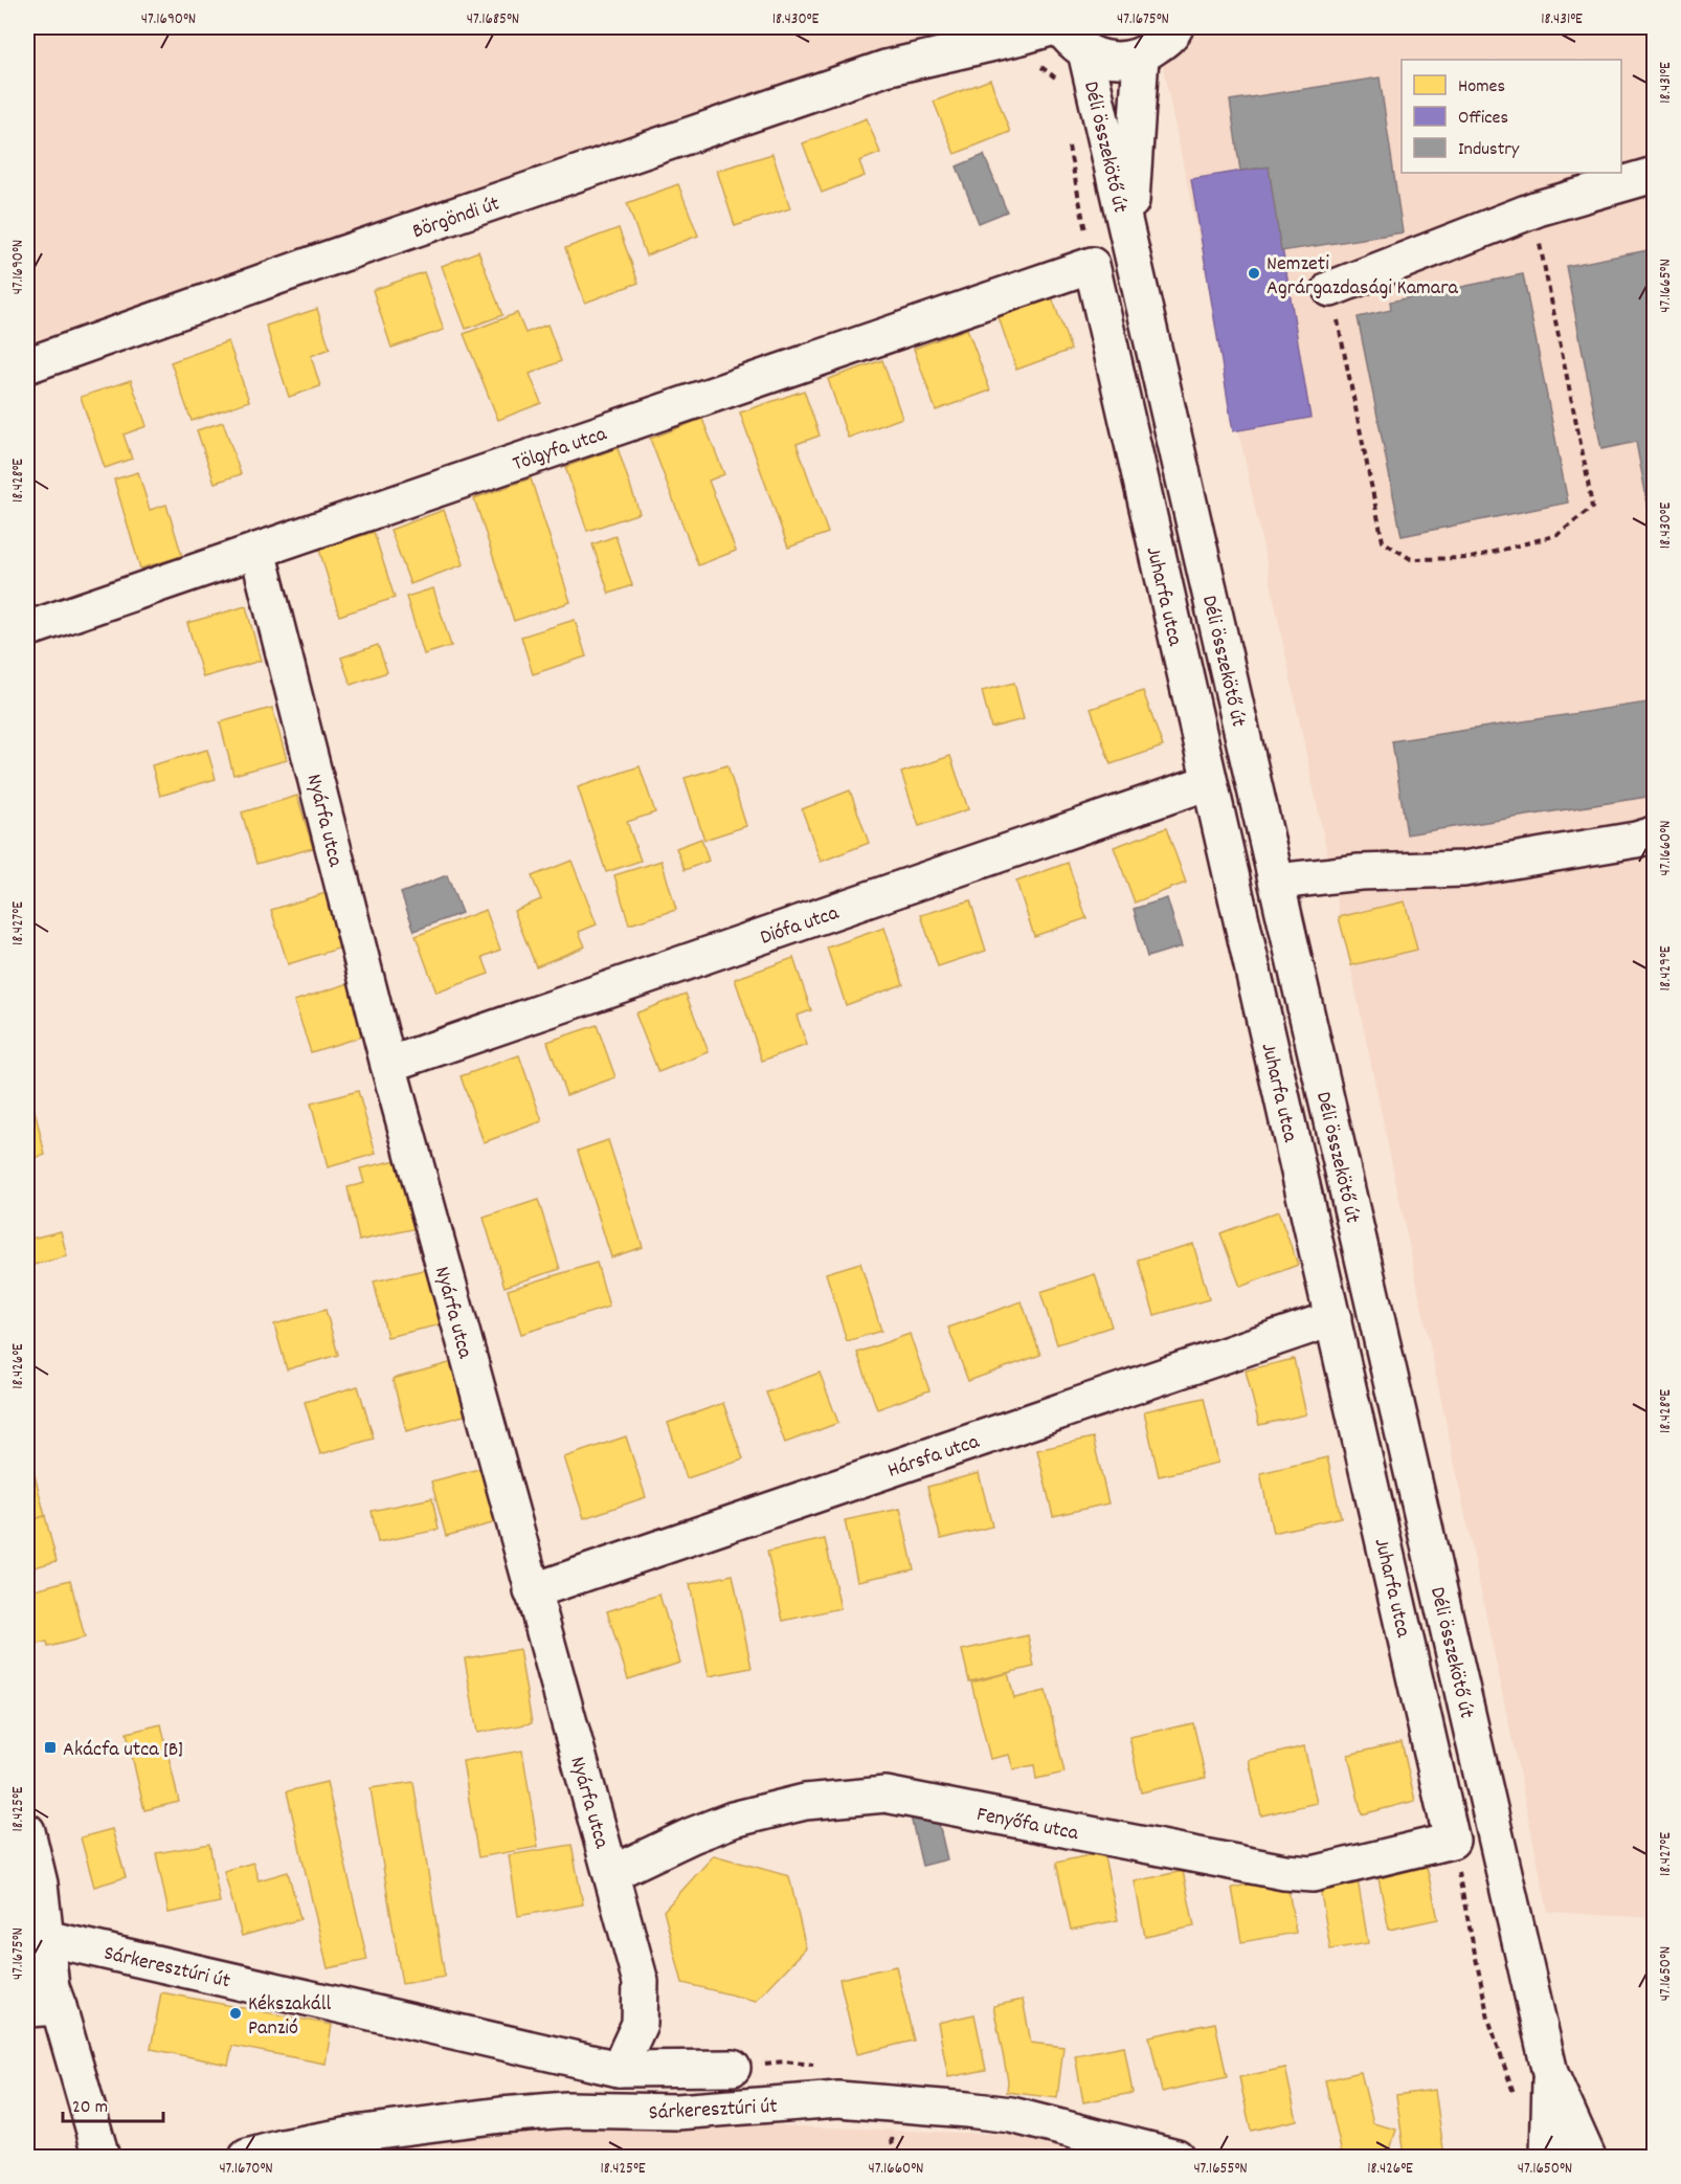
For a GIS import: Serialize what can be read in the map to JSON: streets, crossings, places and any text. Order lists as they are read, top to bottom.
{
  "streets": {
    "street": [
      "Déli összekötő út",
      "Börgöndi út",
      "Tölgyfa utca",
      "Juharfa utca",
      "Nyárfa utca",
      "Diófa utca",
      "Hársfa utca",
      "Fenyőfa utca",
      "Sárkeresztúri út"
    ]
  },
  "crossings": [
    ["Tölgyfa utca", "Juharfa utca"],
    ["Tölgyfa utca", "Nyárfa utca"],
    ["Juharfa utca", "Diófa utca"],
    ["Juharfa utca", "Hársfa utca"],
    ["Juharfa utca", "Fenyőfa utca"],
    ["Nyárfa utca", "Diófa utca"],
    ["Nyárfa utca", "Hársfa utca"],
    ["Nyárfa utca", "Fenyőfa utca"],
    ["Nyárfa utca", "Sárkeresztúri út"]
  ],
  "places": {
    "other": ["Nemzeti Agrárgazdasági Kamara", "Kékszakáll Panzió"],
    "transit": ["Akácfa utca [B]"]
  },
  "legend": ["Homes", "Offices", "Industry"],
  "scale_bar": "20 m",
  "coordinates": [
    "47.1690°N",
    "47.1685°N",
    "18.430°E",
    "47.1675°N",
    "18.431°E",
    "47.1665°N",
    "18.428°E",
    "47.1660°N",
    "18.427°E",
    "18.429°E",
    "18.426°E",
    "18.425°E",
    "47.1650°N",
    "47.1670°N",
    "47.1655°N"
  ]
}
